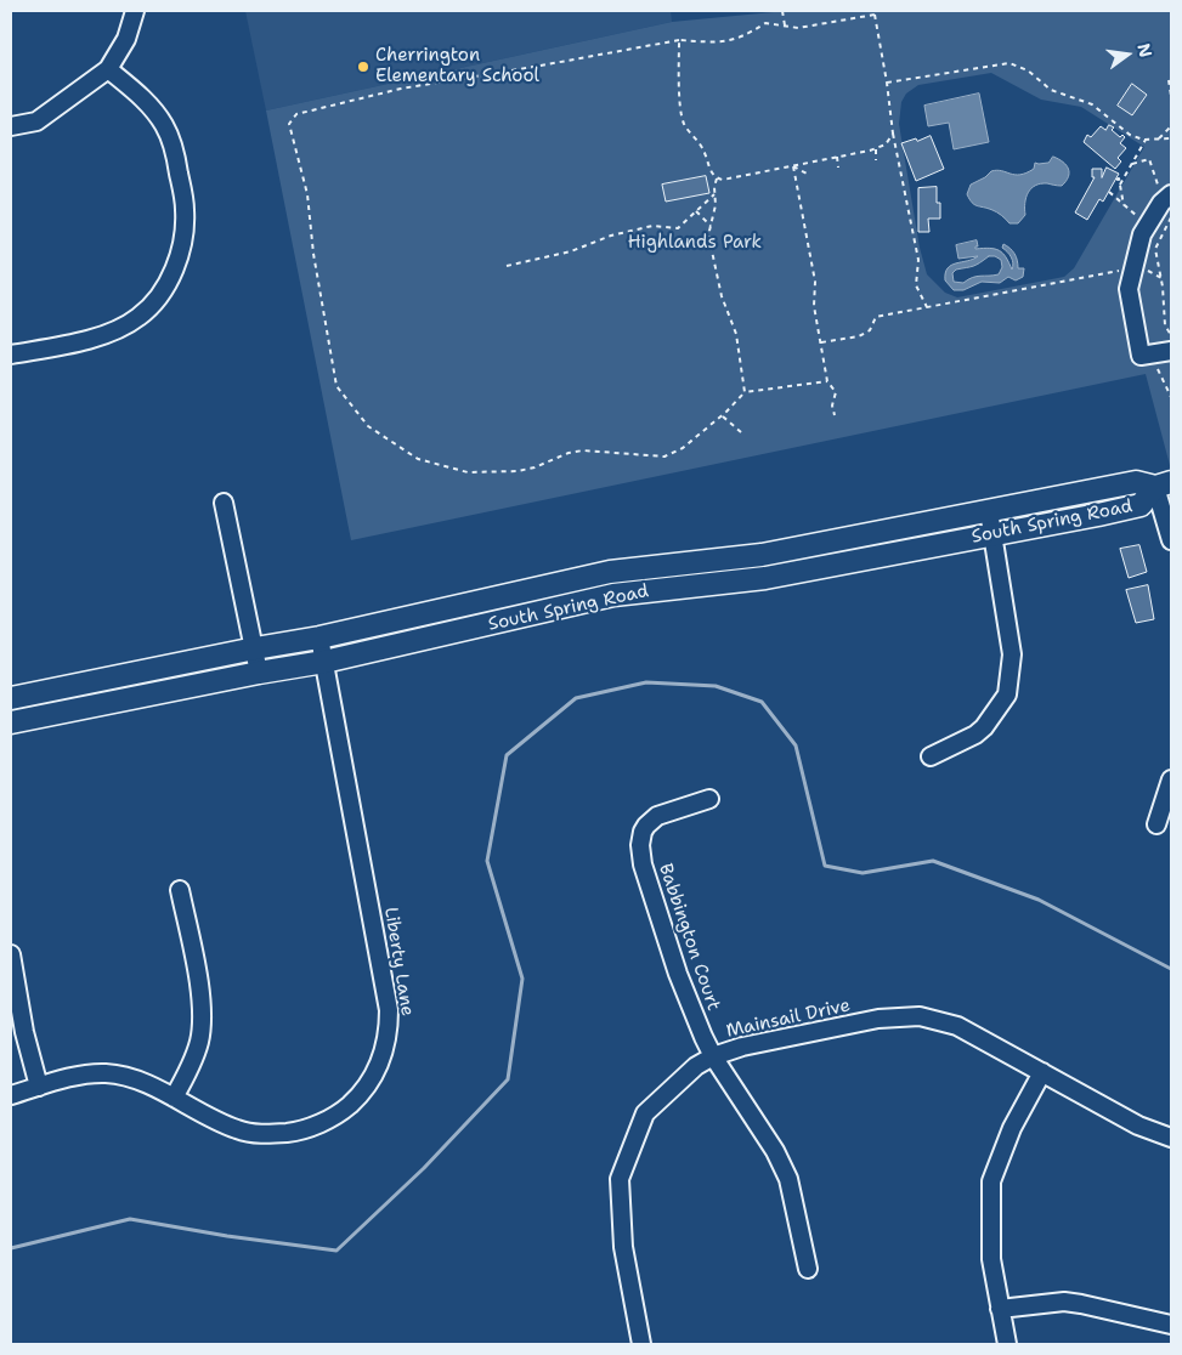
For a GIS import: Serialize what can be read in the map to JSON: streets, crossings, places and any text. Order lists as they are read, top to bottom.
{
  "streets": {
    "main road": ["South Spring Road"],
    "street": ["Babbington Court", "Liberty Lane", "Mainsail Drive"]
  },
  "crossings": [
    ["South Spring Road", "Liberty Lane"],
    ["Babbington Court", "Mainsail Drive"]
  ],
  "parks": ["Highlands Park"],
  "places": ["Cherrington Elementary School"],
  "north": "right"
}
